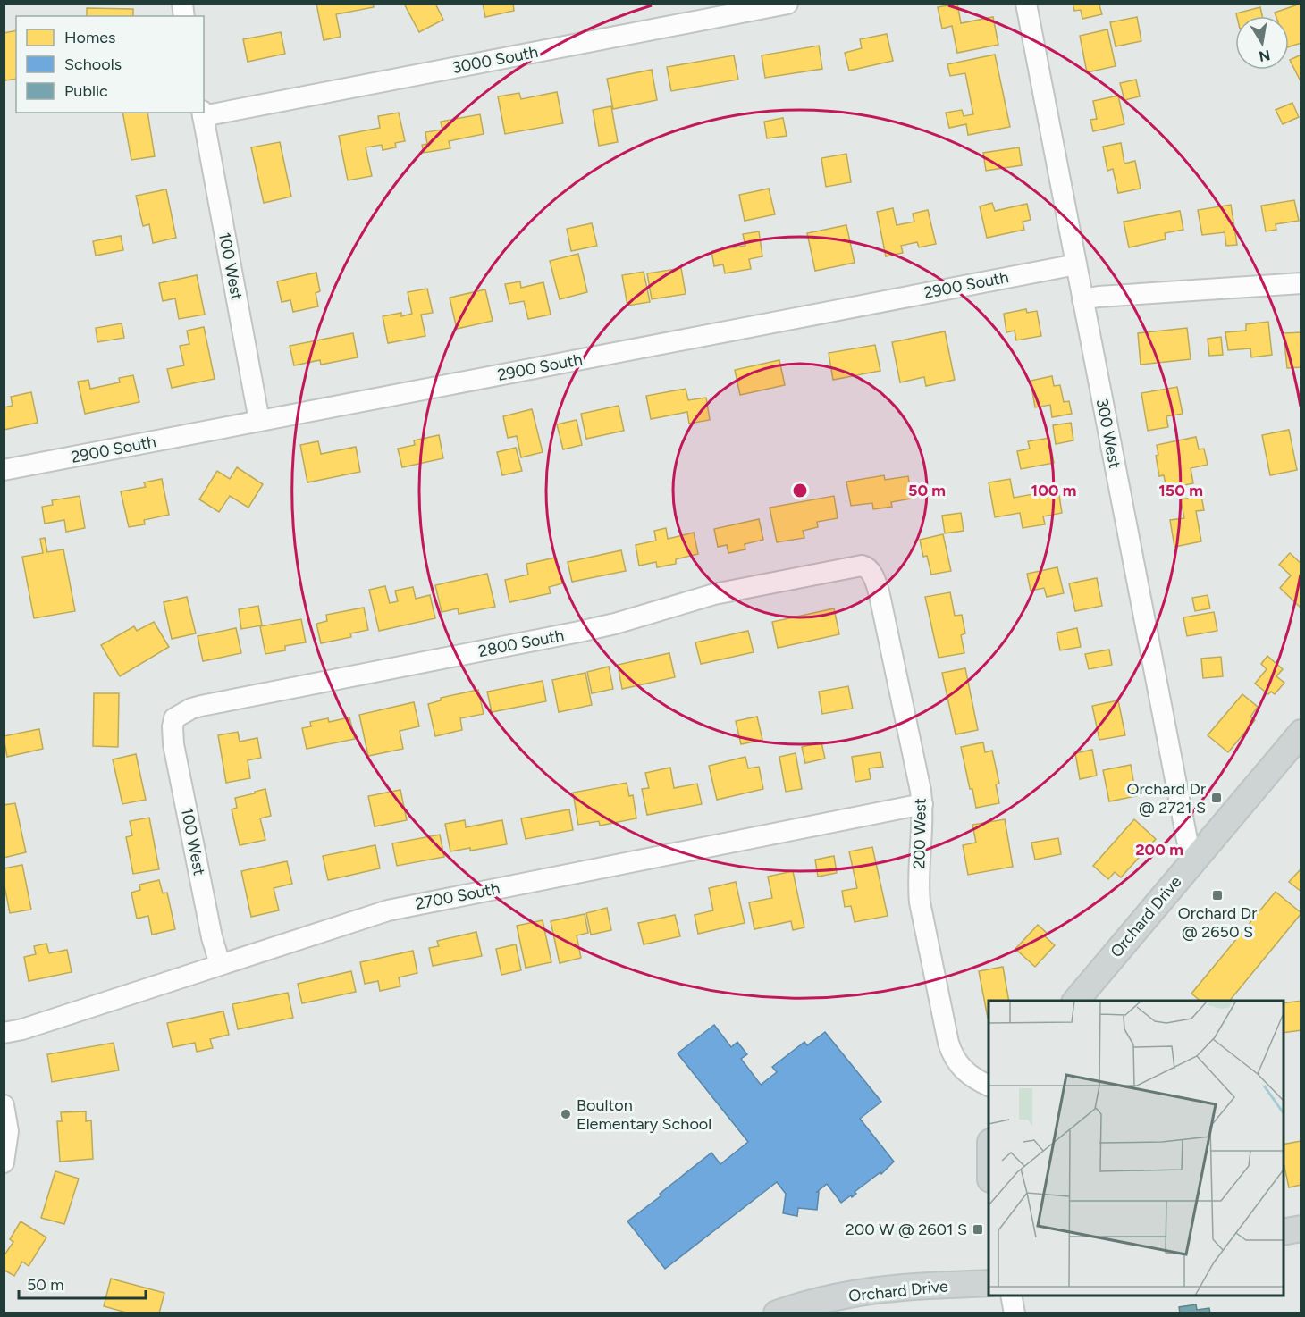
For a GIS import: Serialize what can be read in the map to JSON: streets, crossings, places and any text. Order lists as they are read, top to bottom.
{
  "streets": {
    "main road": ["Orchard Drive"],
    "street": [
      "3000 South",
      "100 West",
      "2900 South",
      "300 West",
      "2800 South",
      "200 West",
      "2700 South"
    ]
  },
  "crossings": [
    ["3000 South", "100 West"],
    ["100 West", "2900 South"],
    ["100 West", "2800 South"],
    ["100 West", "2700 South"],
    ["2900 South", "300 West"],
    ["300 West", "Orchard Drive"],
    ["2800 South", "200 West"],
    ["200 West", "2700 South"]
  ],
  "places": {
    "transit": ["Orchard Dr @ 2721 S", "Orchard Dr @ 2650 S", "200 W @ 2601 S"],
    "other": ["Boulton Elementary School"]
  },
  "legend": ["Homes", "Schools", "Public"],
  "scale_bar": "50 m",
  "north": "bottom",
  "rings": [
    "50 m",
    "100 m",
    "150 m",
    "200 m"
  ]
}
